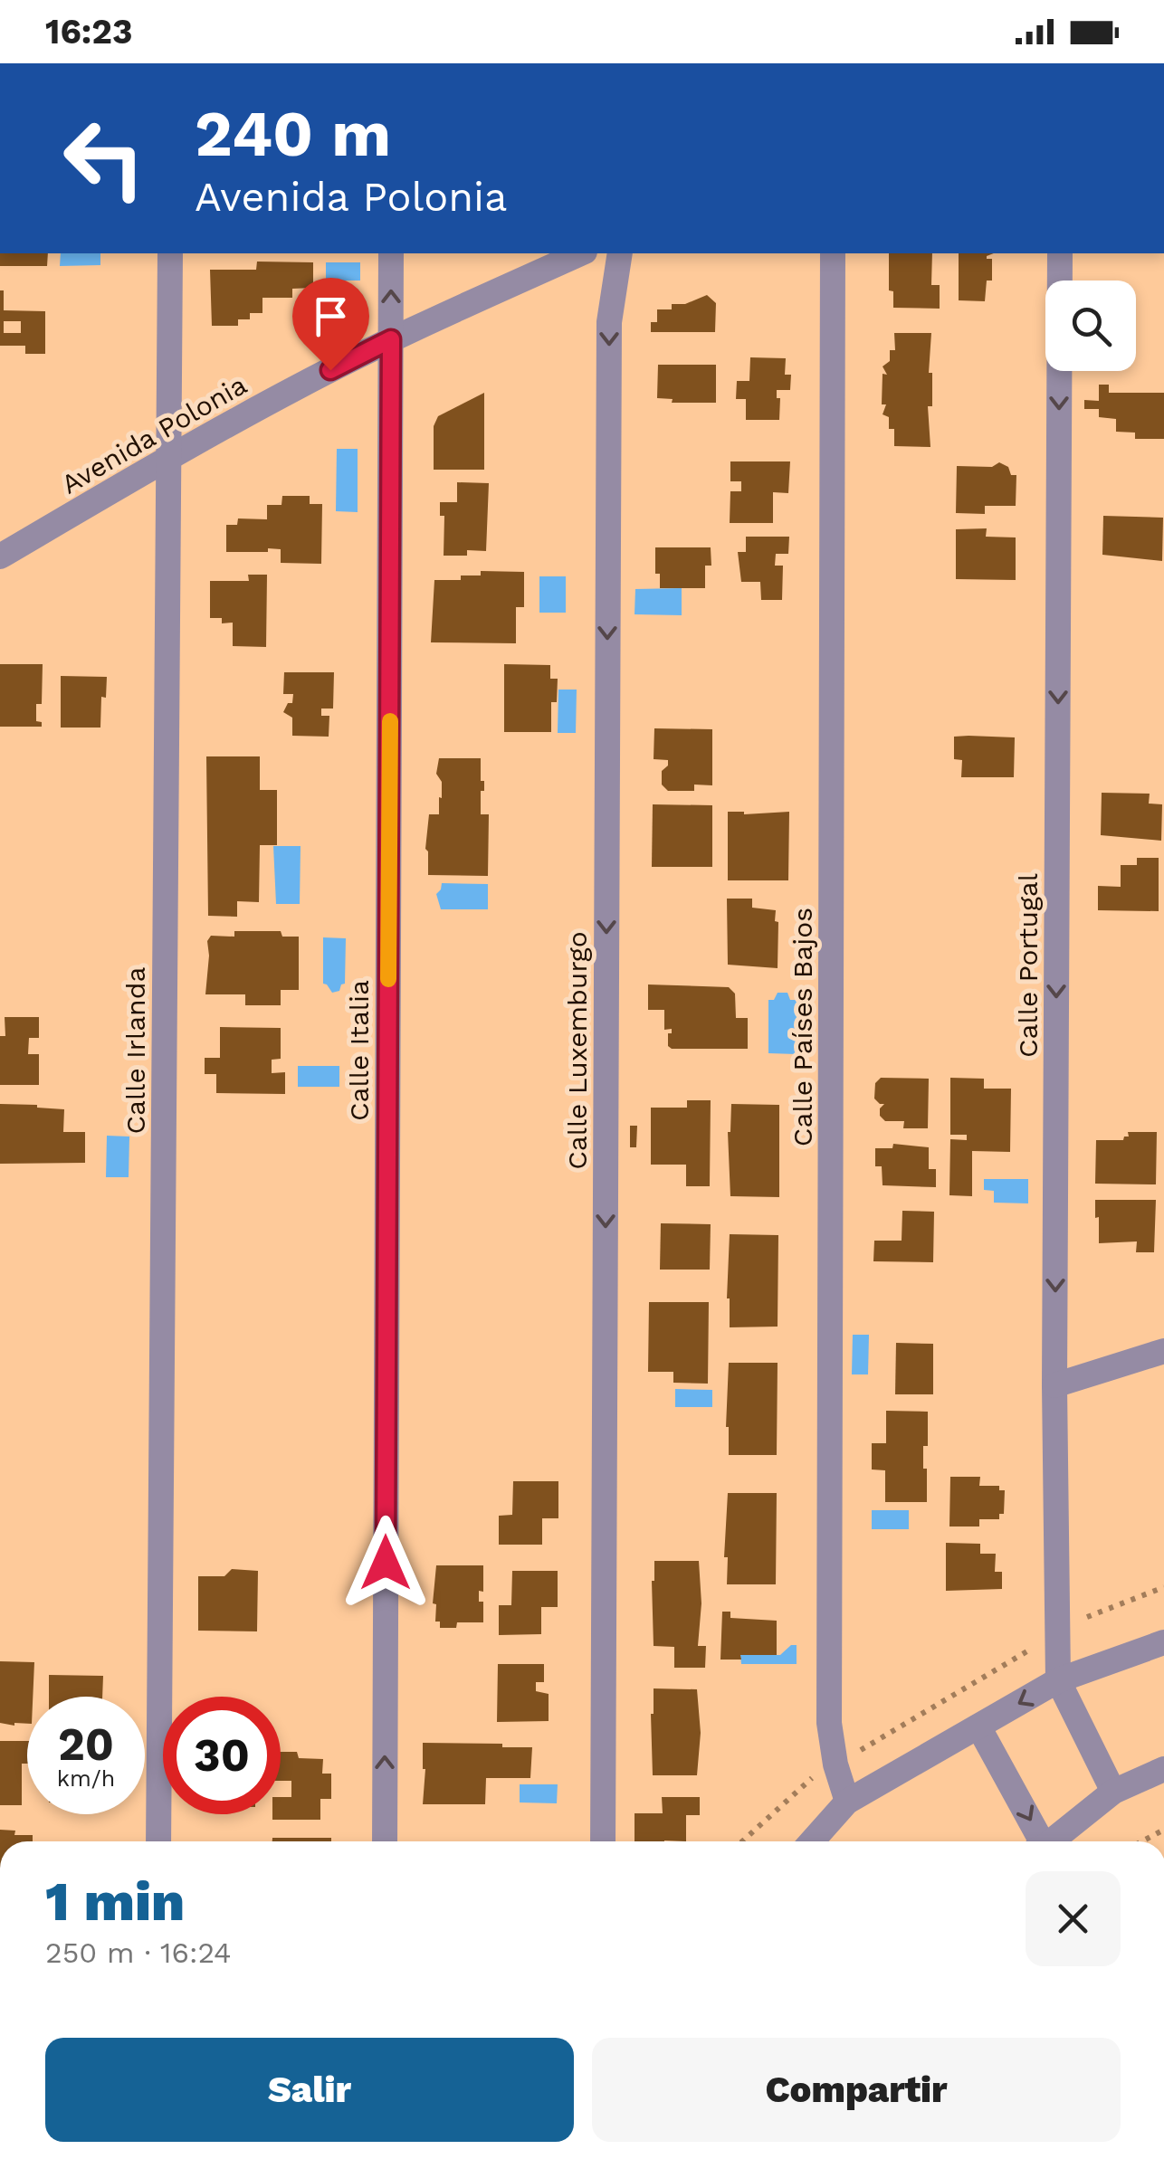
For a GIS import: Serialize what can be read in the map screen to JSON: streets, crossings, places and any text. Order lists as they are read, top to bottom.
{
  "streets": {
    "street": [
      "Avenida Polonia",
      "Calle Portugal",
      "Calle Países Bajos",
      "Calle Irlanda",
      "Calle Italia",
      "Calle Luxemburgo"
    ]
  },
  "crossings": [
    ["Avenida Polonia", "Calle Irlanda"],
    ["Avenida Polonia", "Calle Italia"]
  ],
  "one_way": ["Calle Portugal", "Calle Italia", "Calle Luxemburgo"],
  "page": {
    "status": "16:23",
    "turn": ["240 m", "Avenida Polonia"],
    "speed": "20 km/h",
    "limit": "30",
    "heading": ["1 min", "250 m · 16:24"],
    "buttons": ["Salir", "Compartir"]
  }
}
